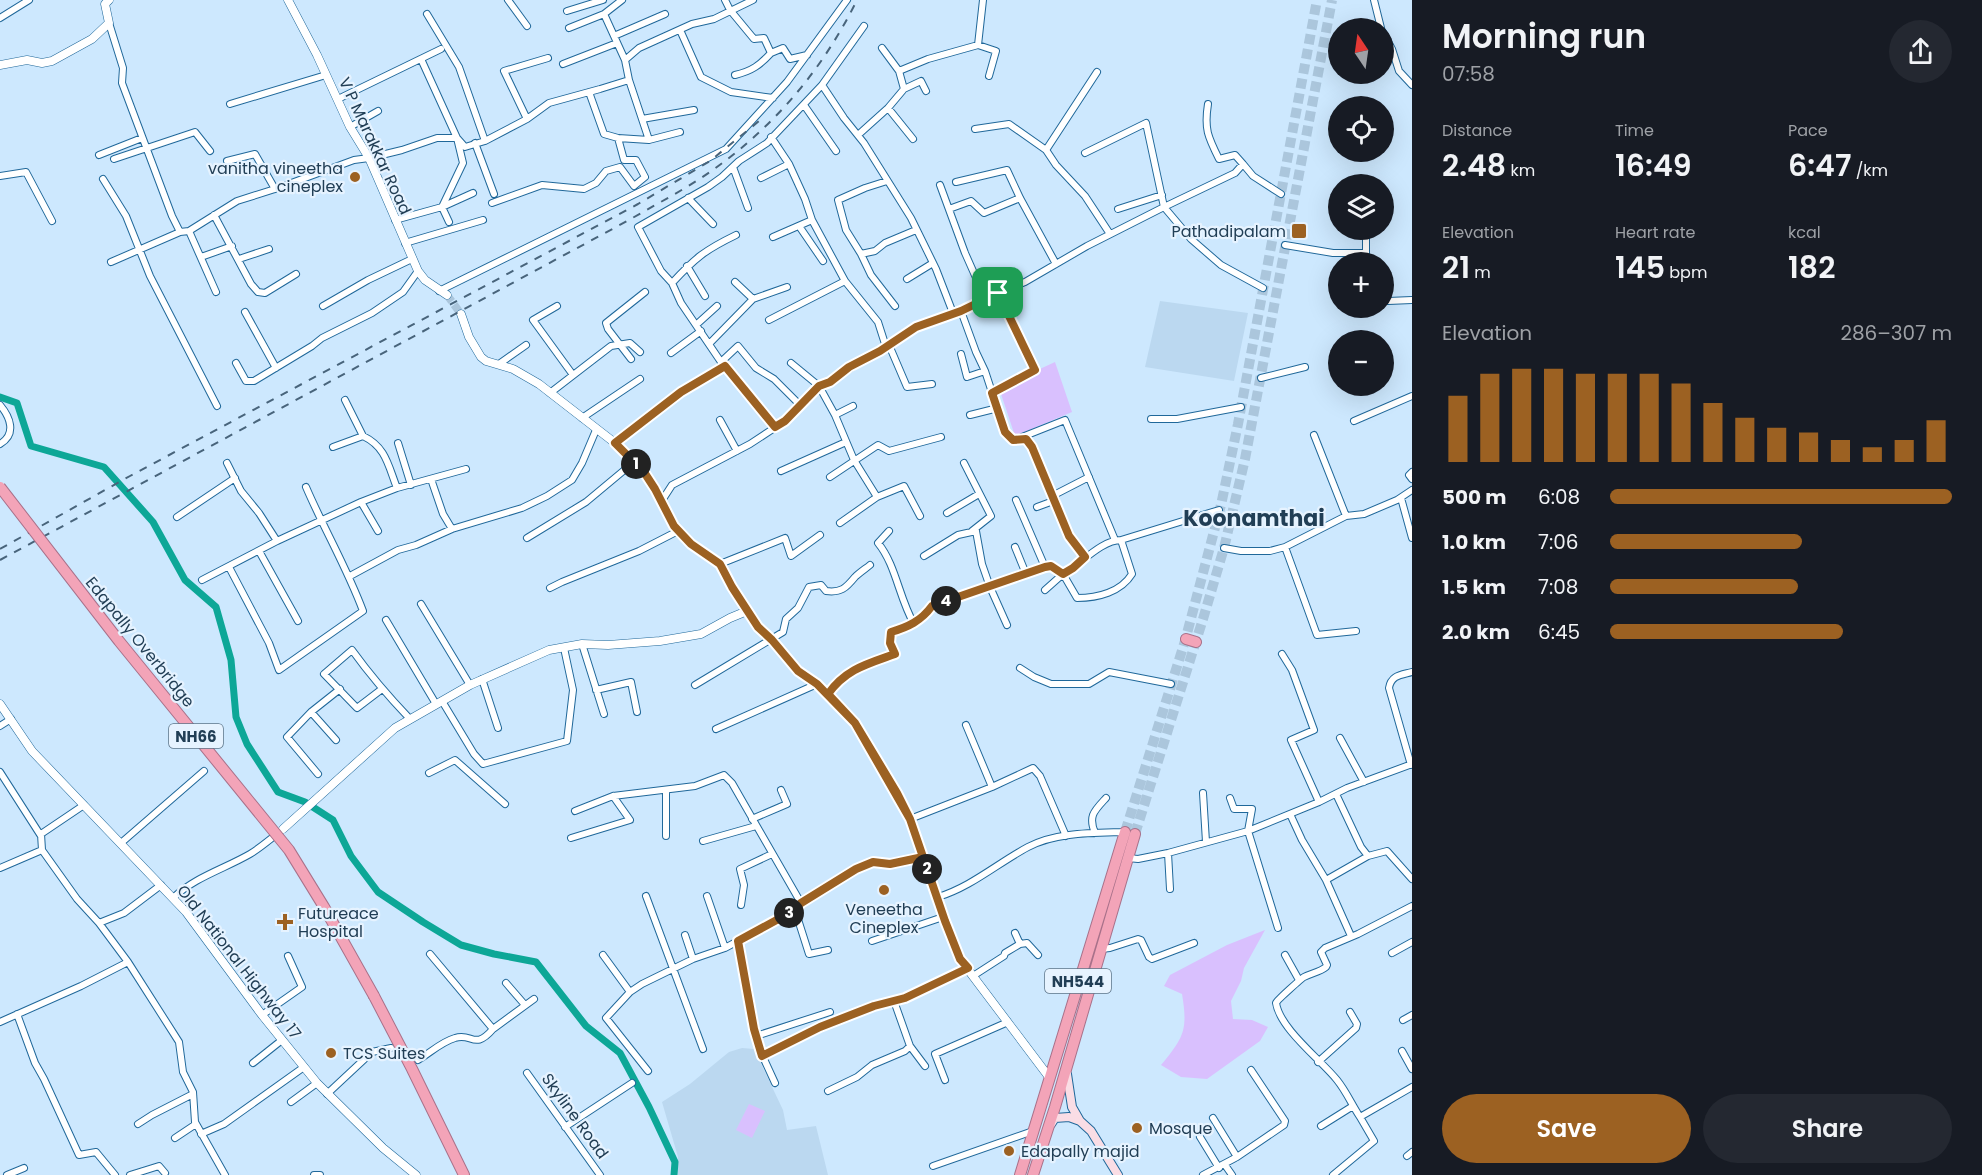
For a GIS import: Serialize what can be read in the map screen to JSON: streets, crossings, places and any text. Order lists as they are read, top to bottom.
{
  "streets": {
    "highway": ["Edapally Overbridge", "NH66", "NH544"],
    "street": ["V P Marakkar Road", "Old National Highway 17", "Skyline Road"]
  },
  "districts": ["Koonamthai"],
  "places": {
    "other": [
      "vanitha vineetha cineplex",
      "Veneetha Cineplex",
      "TCS Suites",
      "Mosque",
      "Edapally majid"
    ],
    "transit": ["Pathadipalam"],
    "health": ["Futureace Hospital"]
  },
  "north": "top",
  "page": {
    "heading": ["Morning run", "07:58"],
    "map_buttons": ["+", "−"],
    "stats": [
      ["Distance", "2.48 km"],
      ["Time", "16:49"],
      ["Pace", "6:47 /km"],
      ["Elevation", "21 m"],
      ["Heart rate", "145 bpm"],
      ["kcal", "182"]
    ],
    "chart": ["Elevation", "286–307 m"],
    "pins": [
      "1",
      "4",
      "2",
      "3"
    ],
    "list": [
      {
        "name": "500 m",
        "note": "6:08"
      },
      {
        "name": "1.0 km",
        "note": "7:06"
      },
      {
        "name": "1.5 km",
        "note": "7:08"
      },
      {
        "name": "2.0 km",
        "note": "6:45"
      }
    ],
    "buttons": ["Save", "Share"]
  }
}
